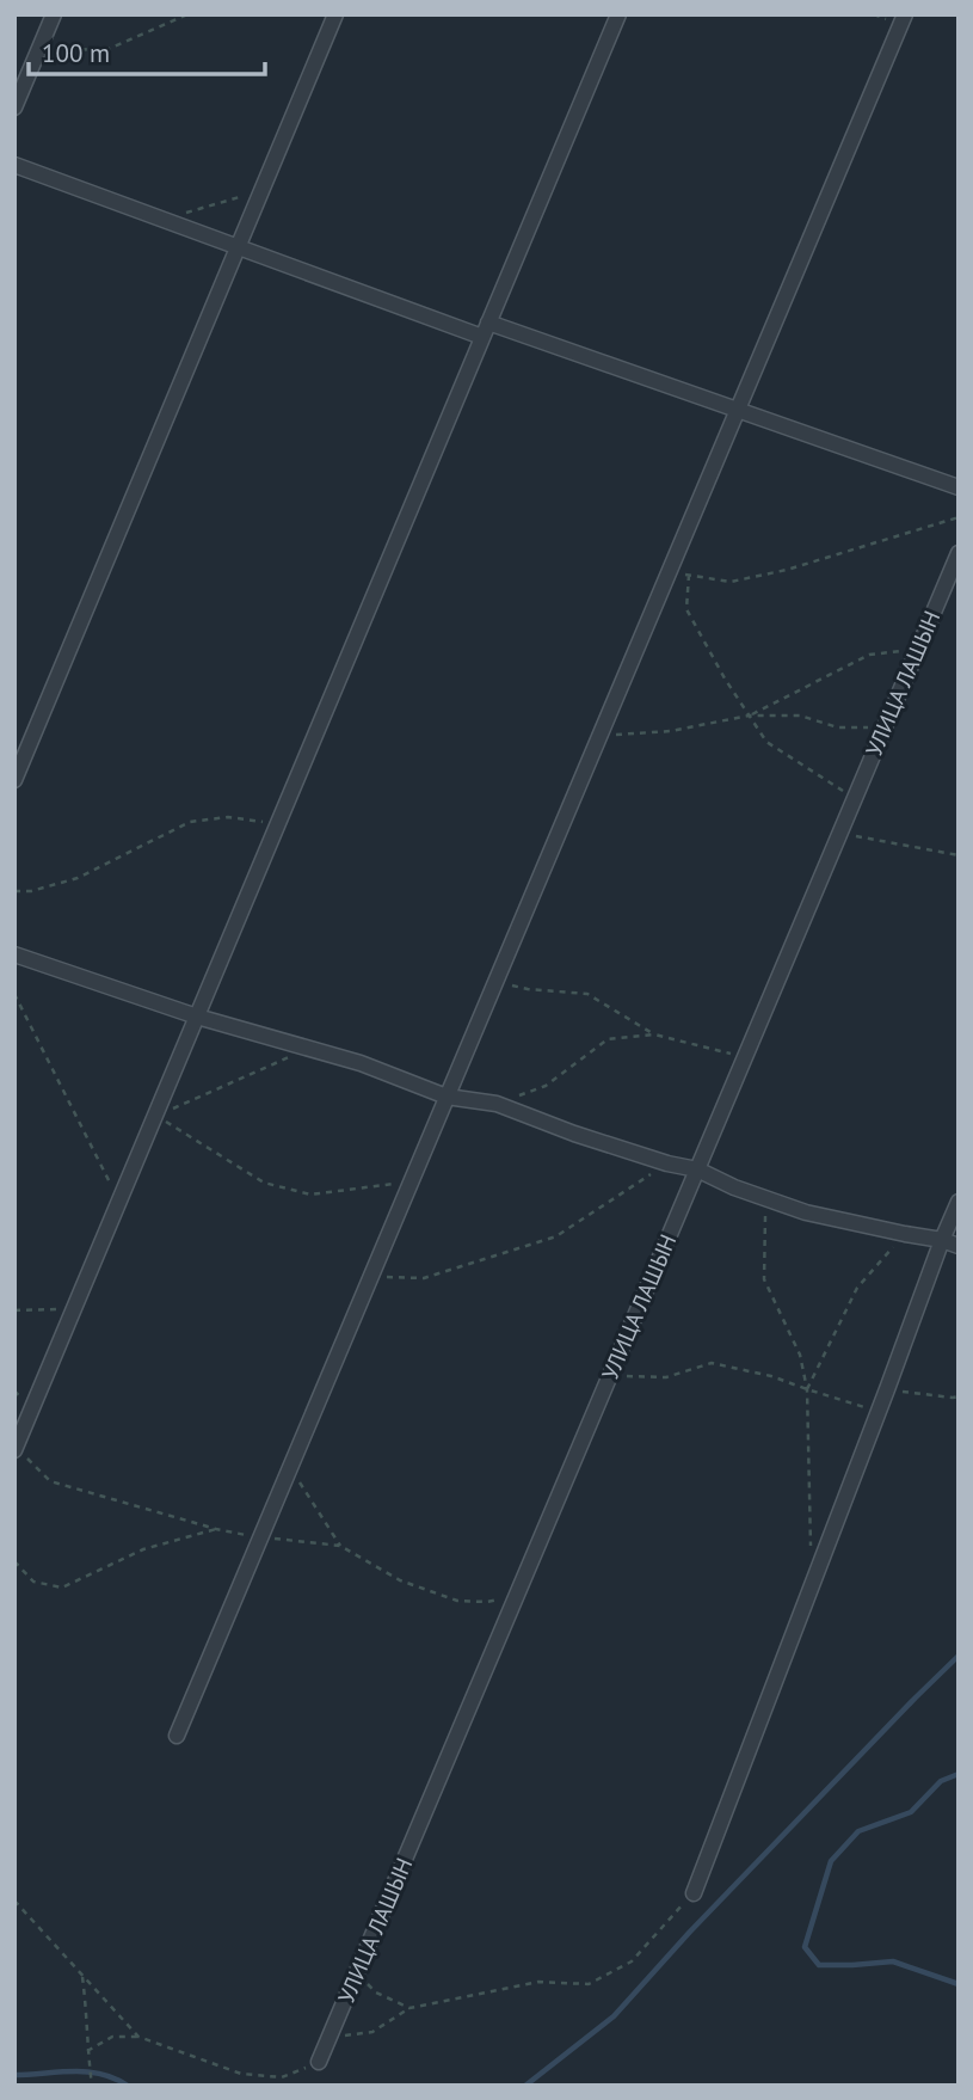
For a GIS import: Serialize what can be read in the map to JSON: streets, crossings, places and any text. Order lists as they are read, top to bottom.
{
  "streets": {
    "street": ["УЛИЦА ЛАШЫН"]
  },
  "scale_bar": "100 m"
}
